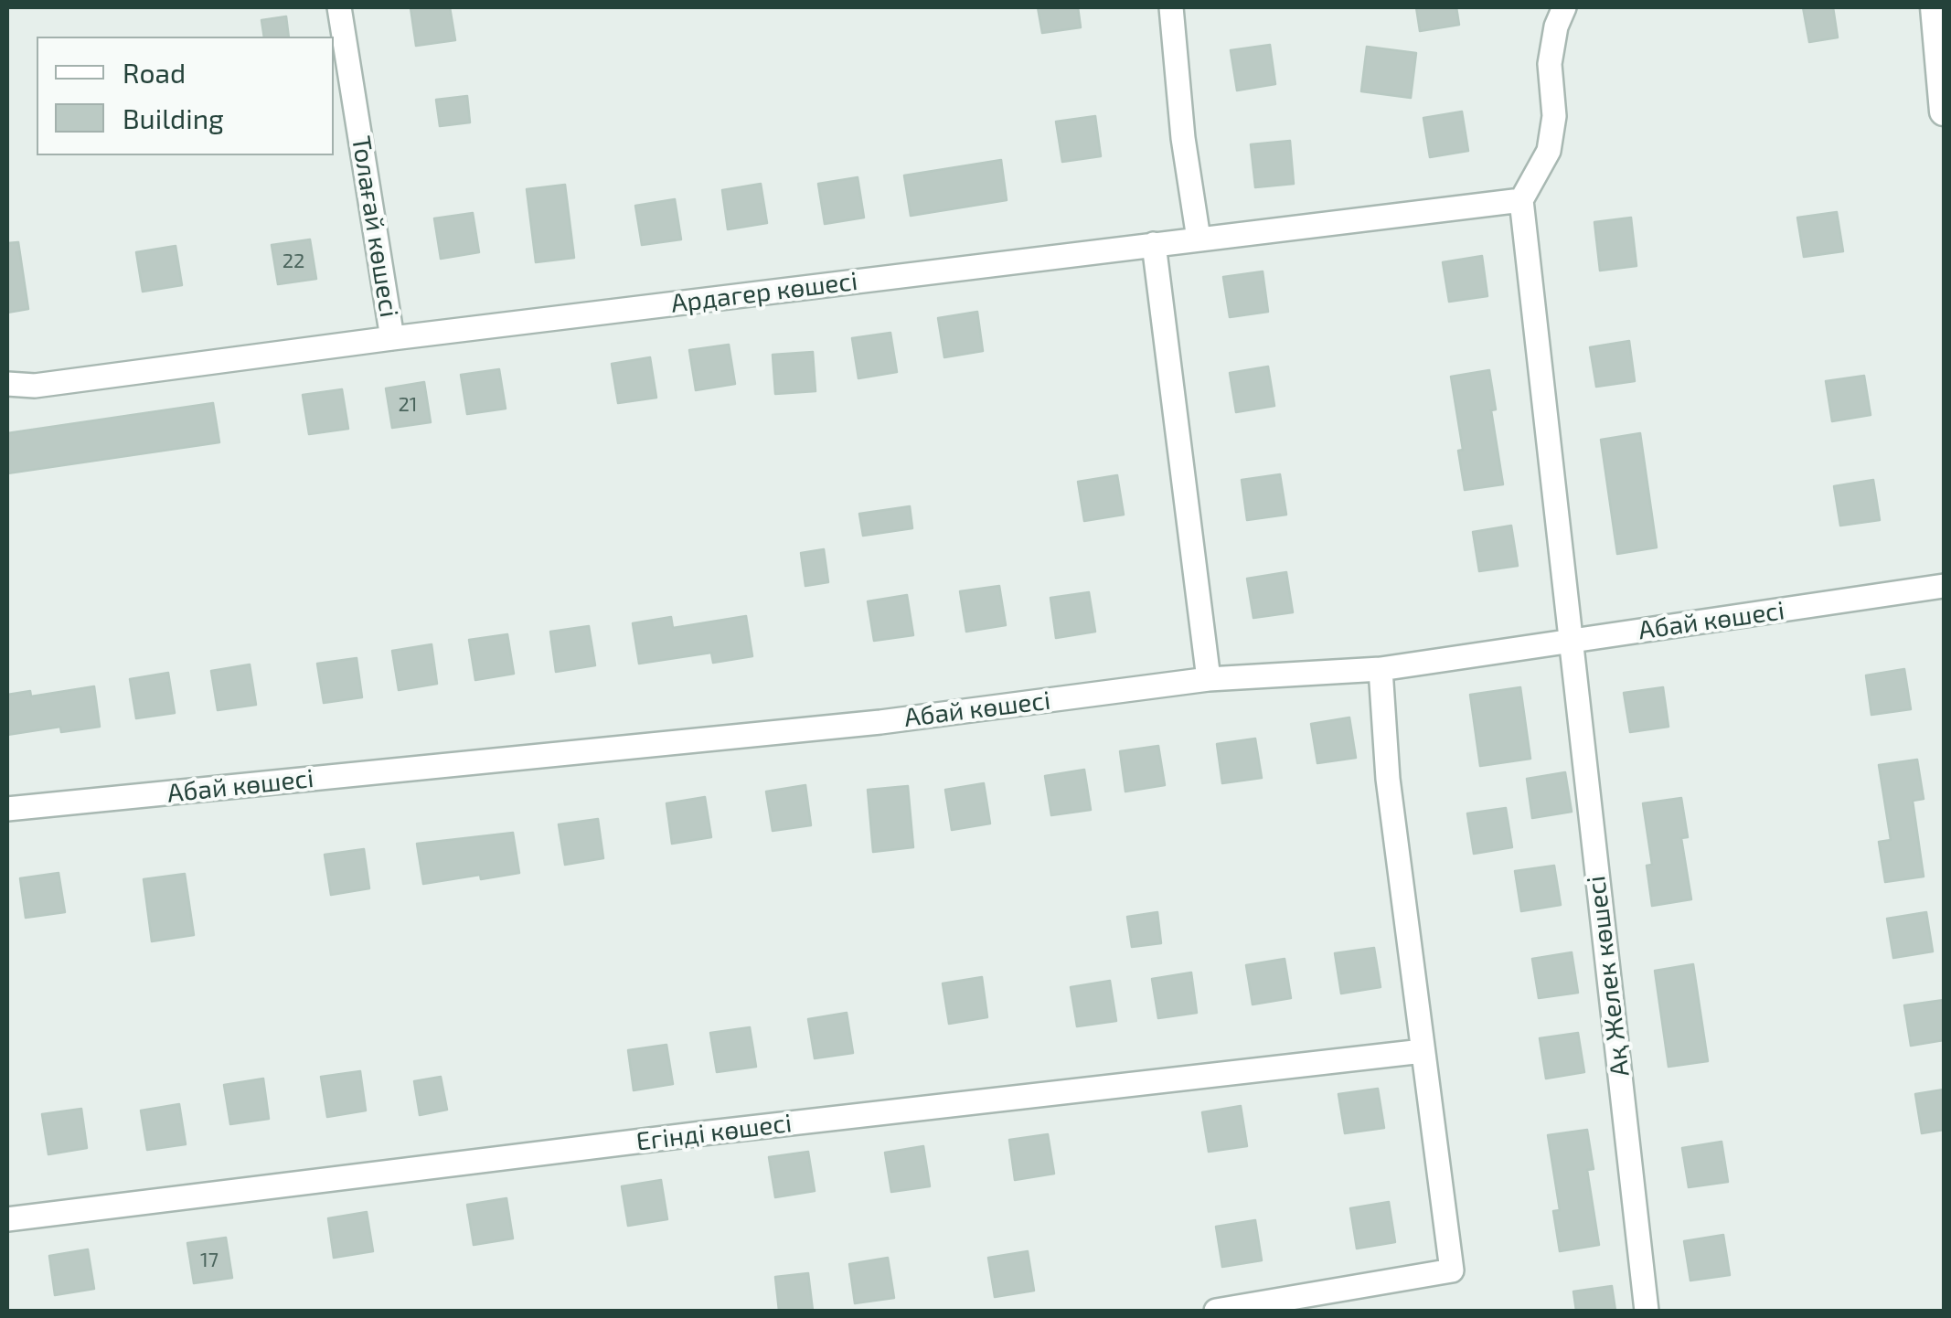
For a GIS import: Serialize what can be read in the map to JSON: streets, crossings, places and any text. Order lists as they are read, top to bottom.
{
  "streets": {
    "street": [
      "Толағай көшесі",
      "Ардагер көшесі",
      "Абай көшесі",
      "Ақ Желек көшесі",
      "Егінді көшесі"
    ]
  },
  "crossings": [
    ["Толағай көшесі", "Ардагер көшесі"],
    ["Ардагер көшесі", "Ақ Желек көшесі"],
    ["Абай көшесі", "Ақ Желек көшесі"]
  ],
  "house_numbers": ["22", "21", "17"],
  "legend": ["Road", "Building"]
}
